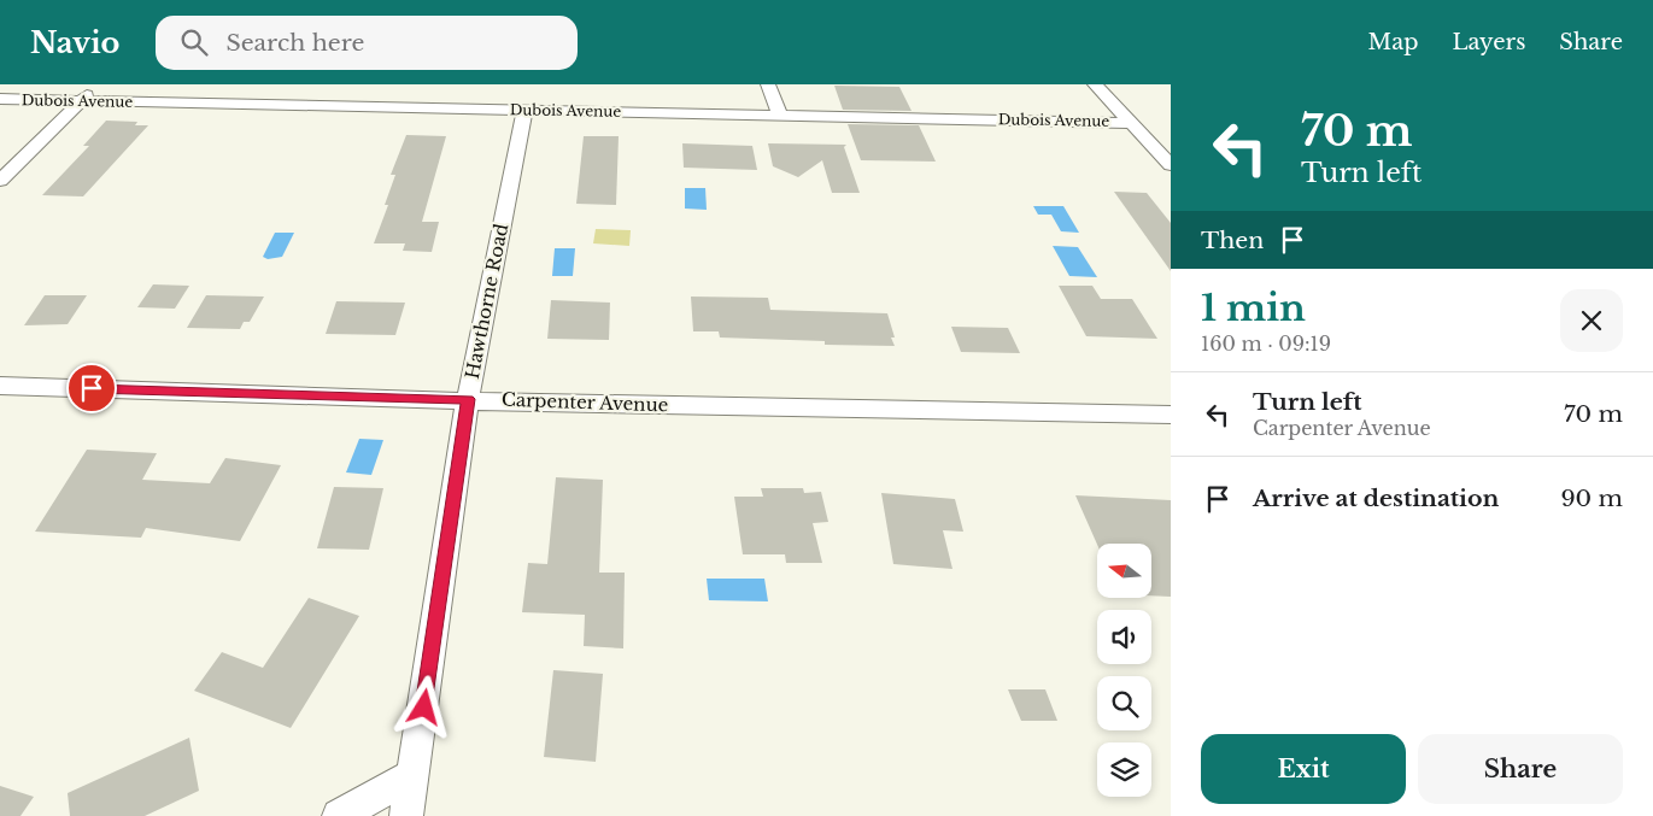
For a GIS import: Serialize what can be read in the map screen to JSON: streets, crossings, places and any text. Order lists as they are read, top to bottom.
{
  "streets": {
    "street": ["Dubois Avenue", "Hawthorne Road", "Carpenter Avenue"]
  },
  "crossings": [
    ["Dubois Avenue", "Hawthorne Road"],
    ["Hawthorne Road", "Carpenter Avenue"]
  ],
  "north": "left",
  "page": {
    "header": "Navio",
    "search": "Search here",
    "nav": ["Map", "Layers", "Share"],
    "turn": ["70 m", "Turn left"],
    "then": "Then",
    "heading": ["1 min", "160 m · 09:19"],
    "list": [
      {
        "name": "Turn left",
        "note": "Carpenter Avenue",
        "value": "70 m"
      },
      {
        "name": "Arrive at destination",
        "value": "90 m"
      }
    ],
    "buttons": ["Exit", "Share"]
  }
}
